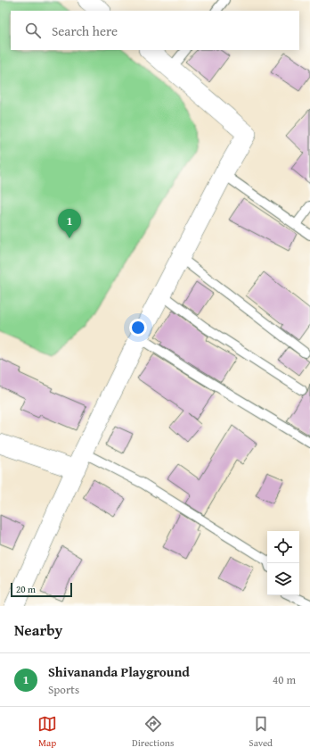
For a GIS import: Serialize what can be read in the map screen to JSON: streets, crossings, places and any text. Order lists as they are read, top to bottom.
{
  "scale_bar": "20 m",
  "page": {
    "search": "Search here",
    "pins": "1",
    "scale": "20 m",
    "heading": "Nearby",
    "list": [
      {
        "mark": "1",
        "name": "Shivananda Playground",
        "note": "Sports",
        "value": "40 m"
      }
    ],
    "nav": ["Map", "Directions", "Saved"]
  }
}
